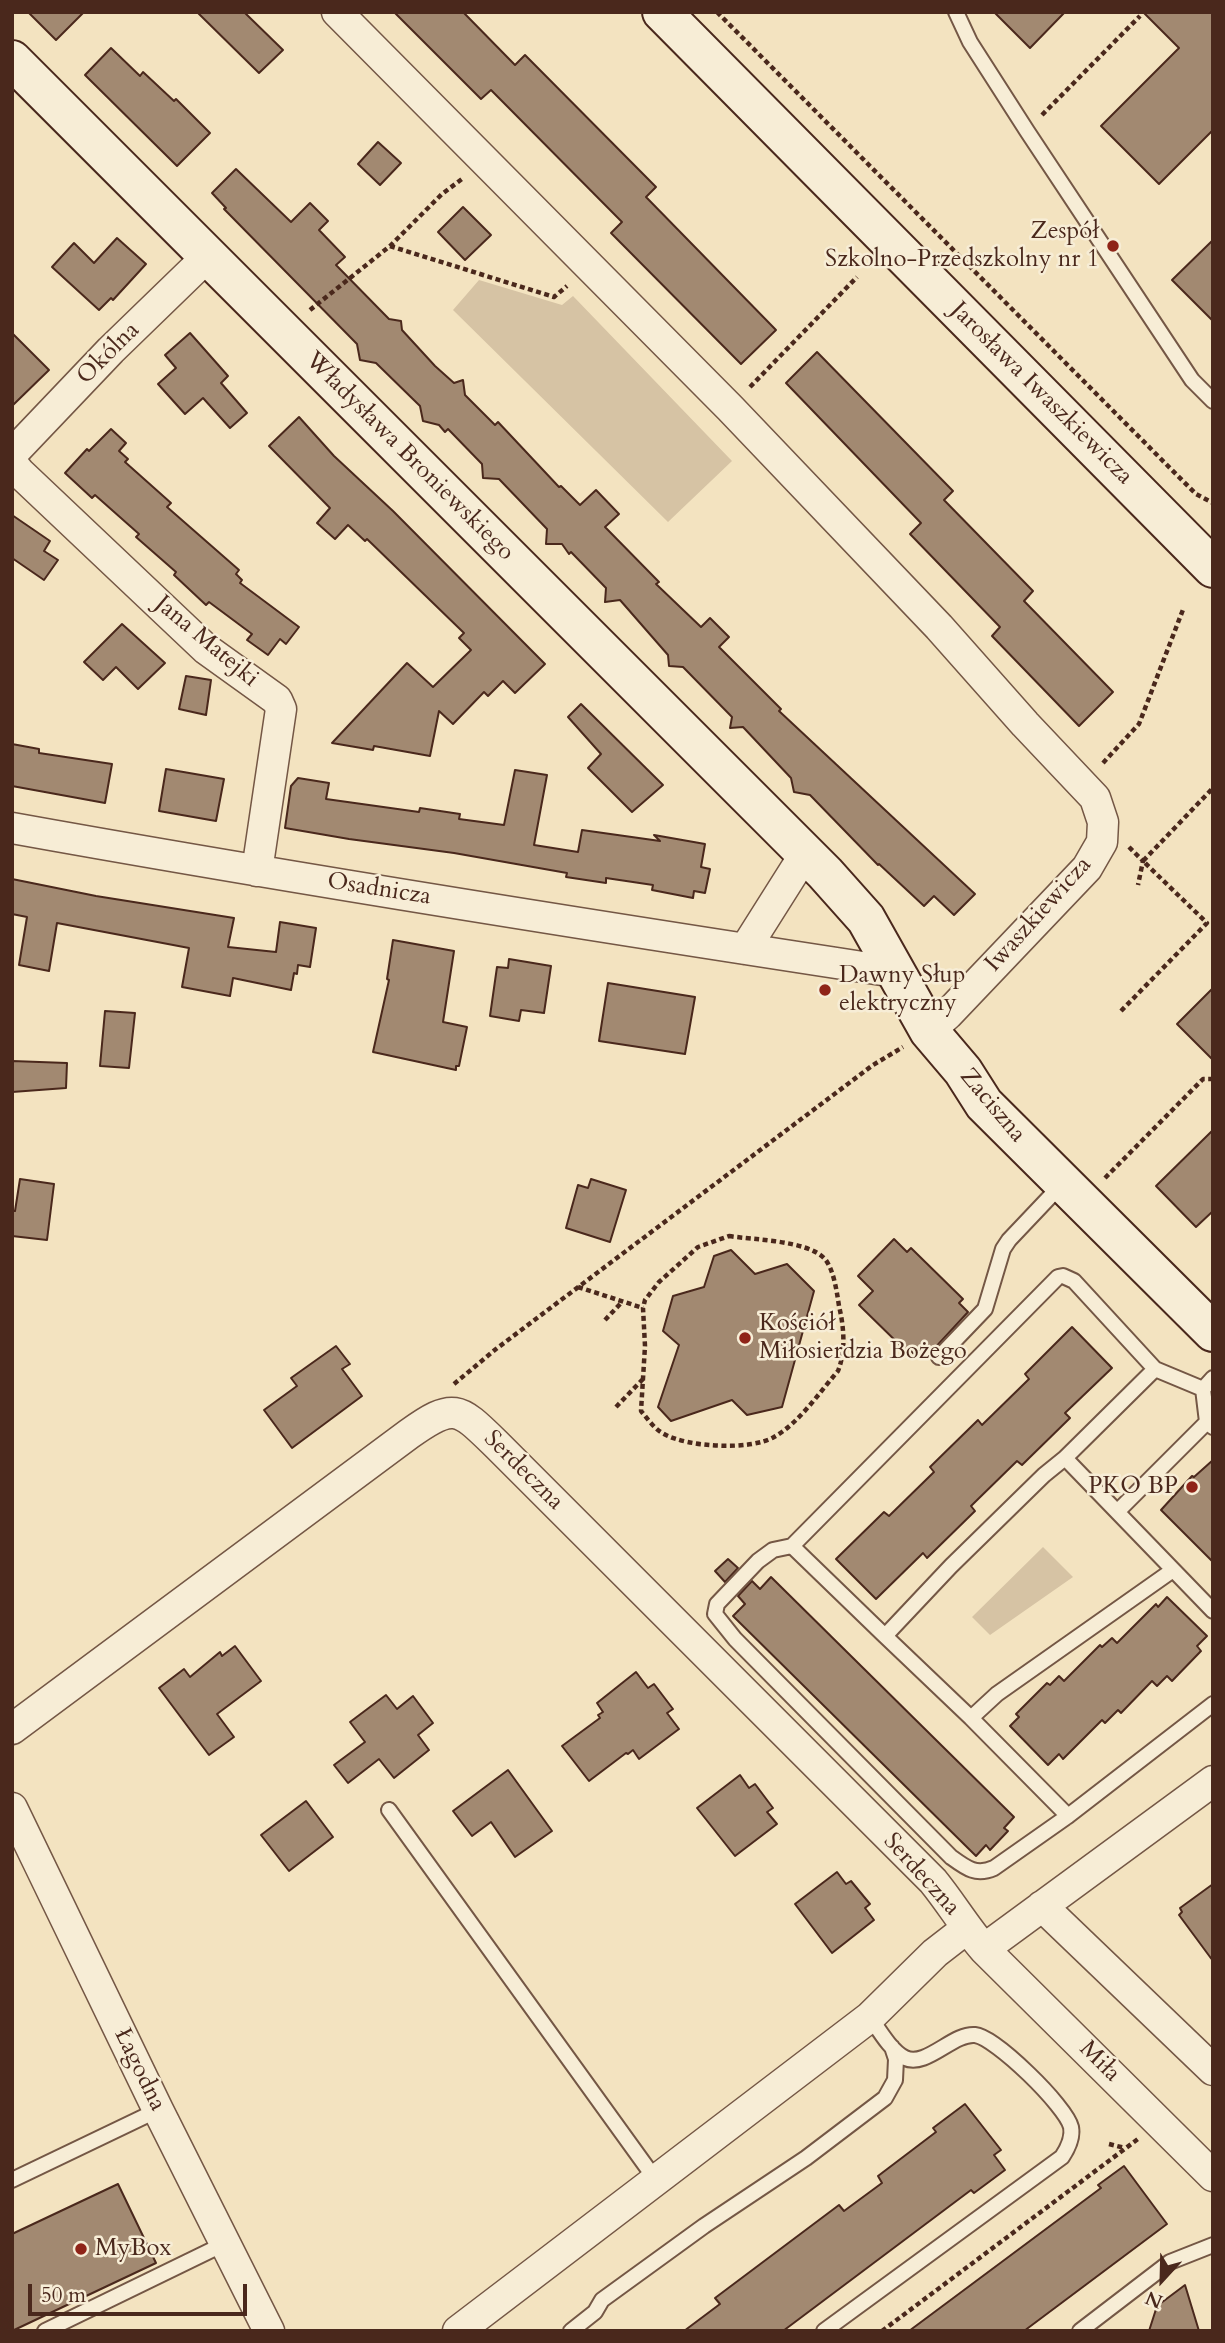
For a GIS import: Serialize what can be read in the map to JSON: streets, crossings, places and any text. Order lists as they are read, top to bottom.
{
  "streets": {
    "street": [
      "Okólna",
      "Jarosława Iwaszkiewicza",
      "Władysława Broniewskiego",
      "Jana Matejki",
      "Osadnicza",
      "Iwaszkiewicza",
      "Zaciszna",
      "Serdeczna",
      "Miła",
      "Łagodna"
    ]
  },
  "crossings": [
    ["Okólna", "Władysława Broniewskiego"],
    ["Władysława Broniewskiego", "Zaciszna"],
    ["Jana Matejki", "Osadnicza"],
    ["Iwaszkiewicza", "Zaciszna"],
    ["Serdeczna", "Miła"]
  ],
  "places": [
    "Zespół Szkolno-Przedszkolny nr 1",
    "Dawny Słup elektryczny",
    "Kościół Miłosierdzia Bożego",
    "PKO BP",
    "MyBox"
  ],
  "scale_bar": "50 m",
  "north": "bottom"
}
